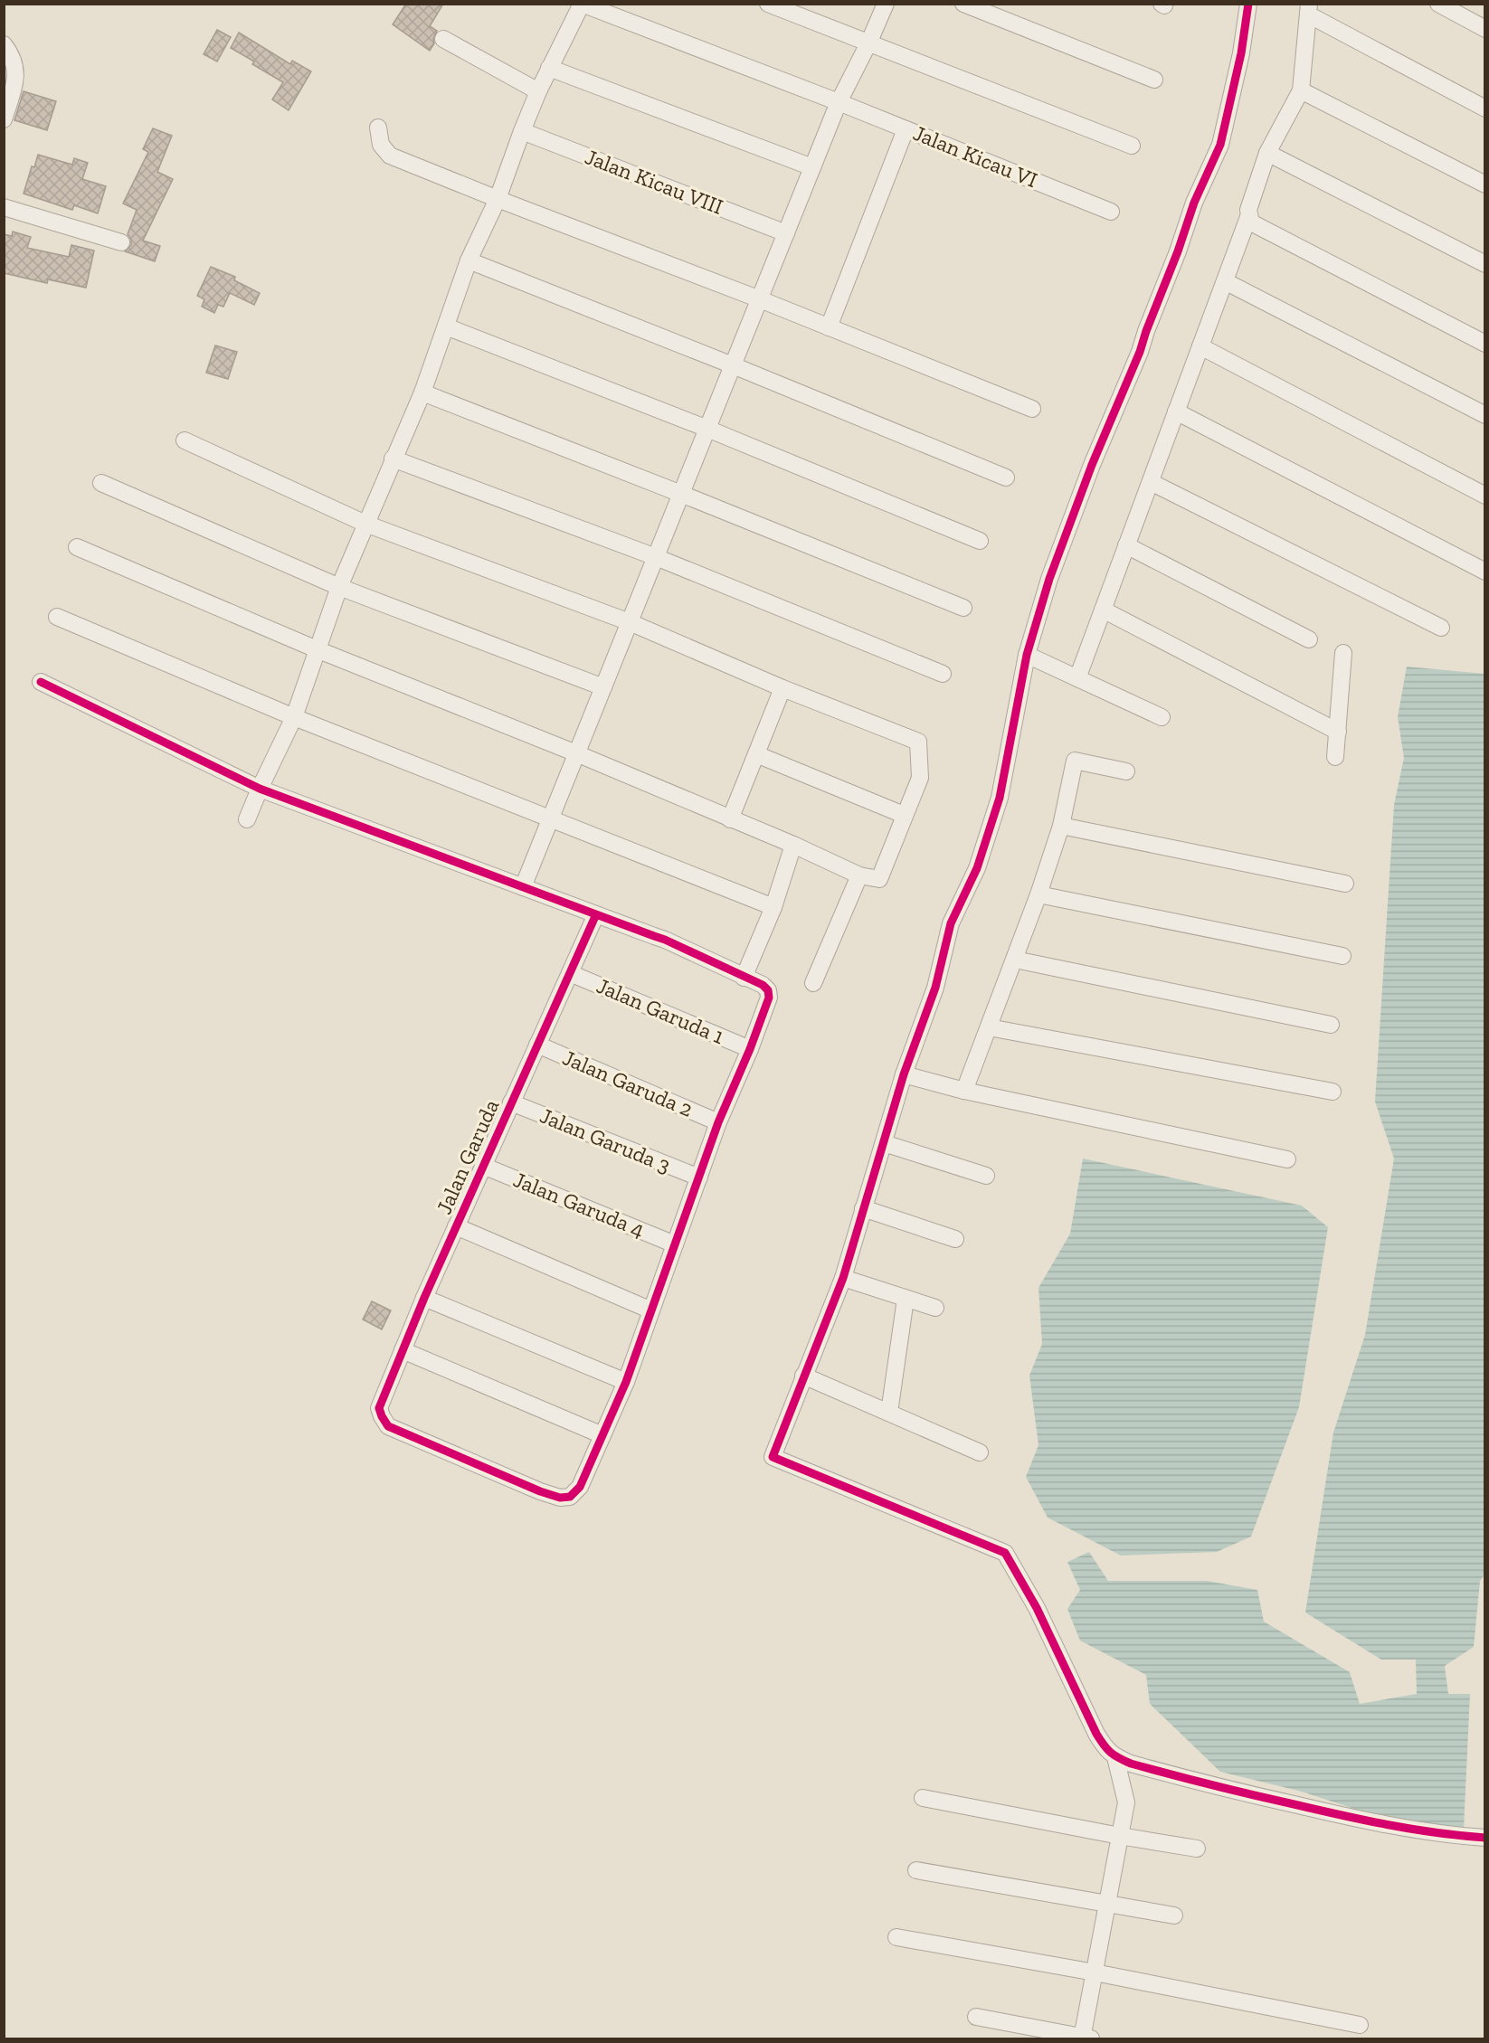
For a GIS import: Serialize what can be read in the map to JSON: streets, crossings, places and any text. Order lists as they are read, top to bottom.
{
  "streets": {
    "street": [
      "Jalan Kicau VI",
      "Jalan Kicau VIII",
      "Jalan Garuda 1",
      "Jalan Garuda 2",
      "Jalan Garuda 3",
      "Jalan Garuda",
      "Jalan Garuda 4"
    ]
  },
  "crossings": [
    ["Jalan Garuda 1", "Jalan Garuda"],
    ["Jalan Garuda 2", "Jalan Garuda"],
    ["Jalan Garuda 3", "Jalan Garuda"],
    ["Jalan Garuda", "Jalan Garuda 4"]
  ]
}
